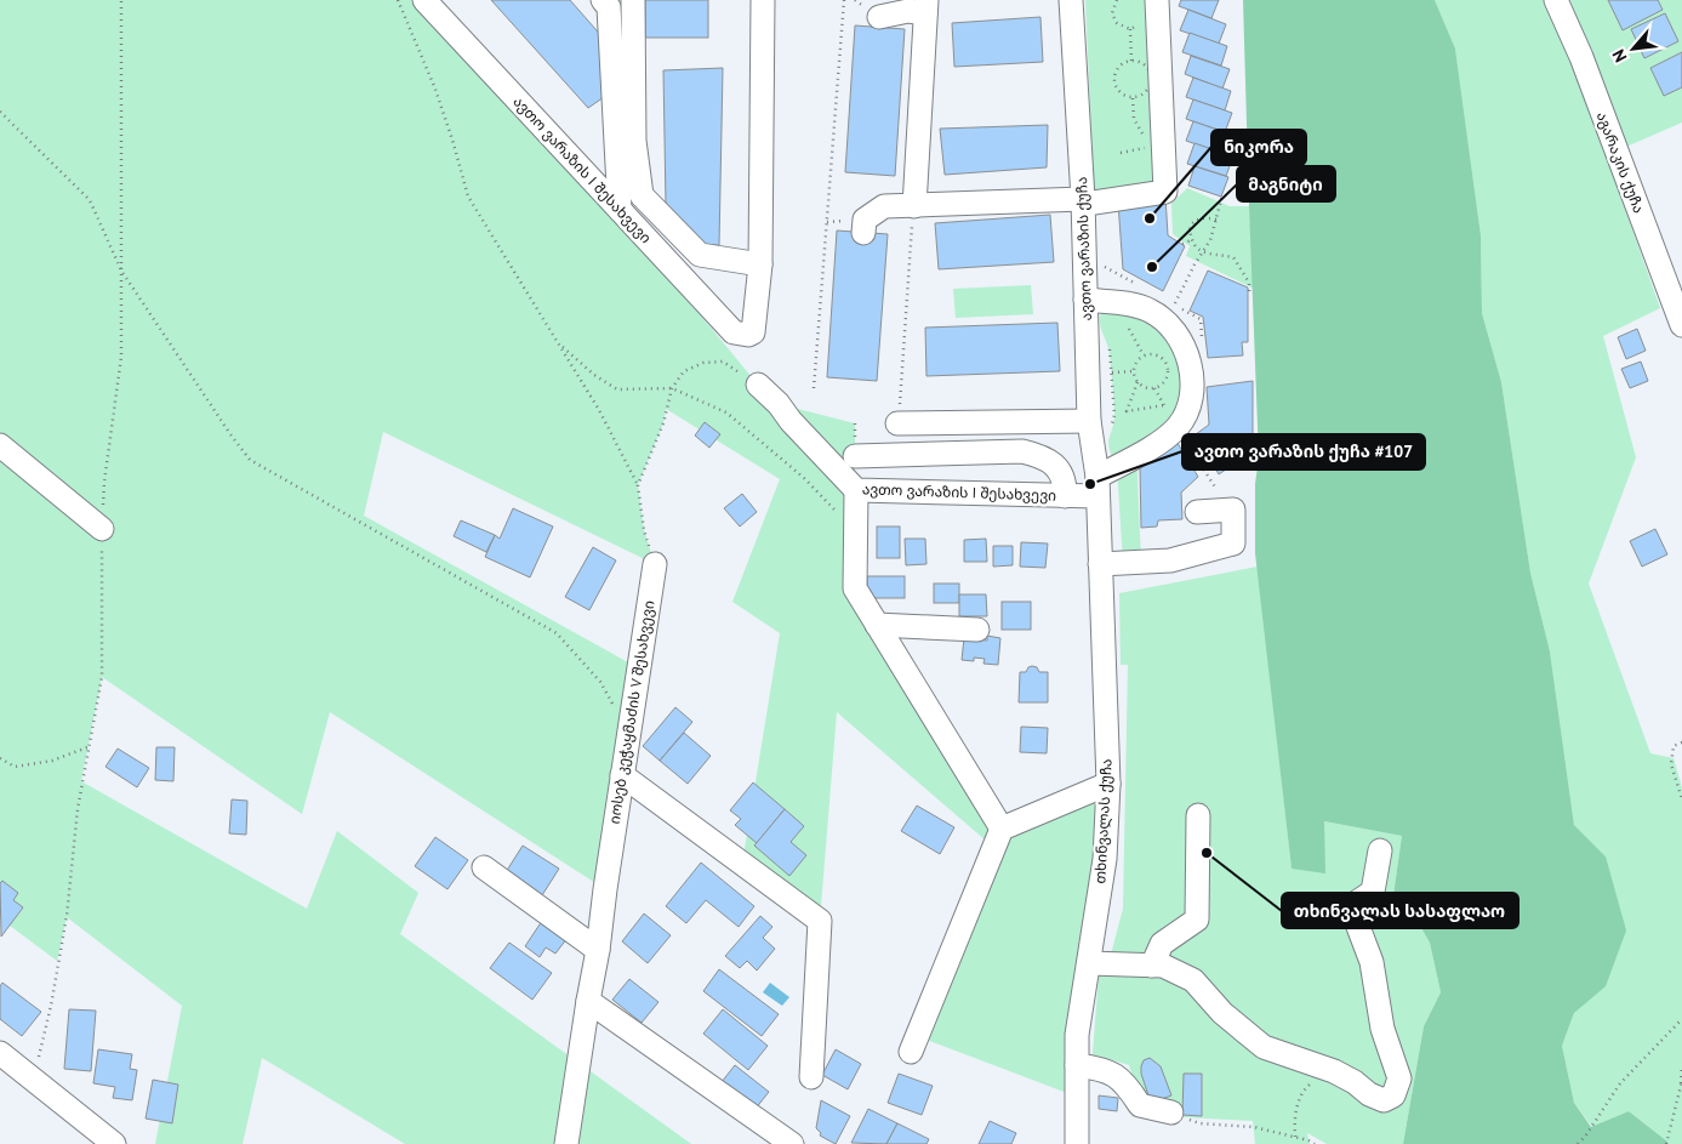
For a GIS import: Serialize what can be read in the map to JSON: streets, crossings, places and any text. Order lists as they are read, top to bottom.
{
  "streets": {
    "street": [
      "აგარაკის ქუჩა",
      "ავთო ვარაზის I შესახვევი",
      "ავთო ვარაზის ქუჩა",
      "იოსებ კეჭაყმაძის V შესახვევი",
      "თხინვალას ქუჩა"
    ]
  },
  "crossings": [
    ["ავთო ვარაზის I შესახვევი", "ავთო ვარაზის ქუჩა"],
    ["ავთო ვარაზის I შესახვევი", "თხინვალას ქუჩა"],
    ["ავთო ვარაზის ქუჩა", "თხინვალას ქუჩა"]
  ],
  "places": [
    "ნიკორა",
    "მაგნიტი",
    "ავთო ვარაზის ქუჩა #107",
    "თხინვალას სასაფლაო"
  ],
  "north": "bottom left"
}
